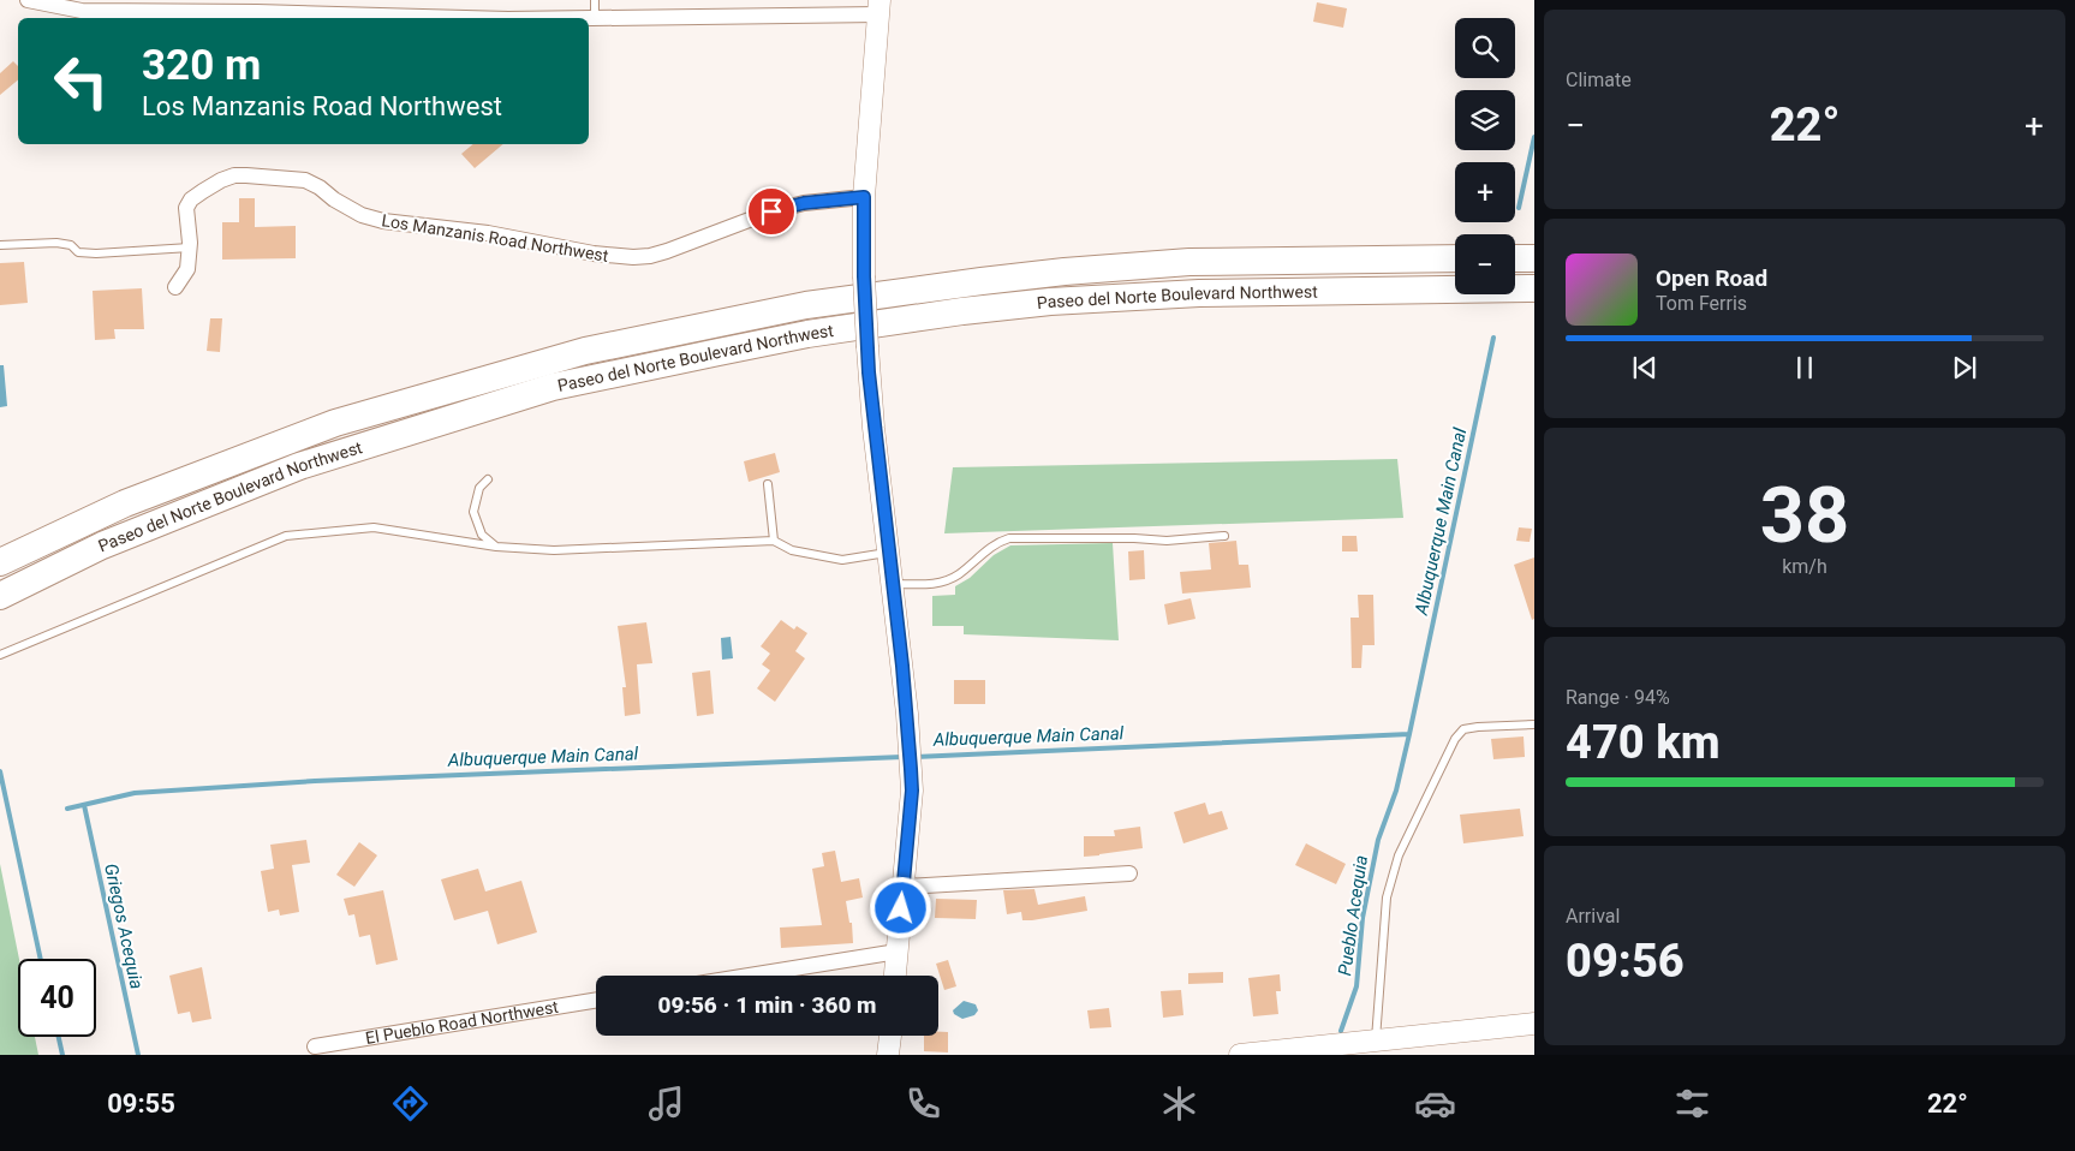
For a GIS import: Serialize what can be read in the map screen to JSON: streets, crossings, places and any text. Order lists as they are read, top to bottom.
{
  "streets": {
    "highway": ["Paseo del Norte Boulevard Northwest"],
    "street": ["Los Manzanis Road Northwest", "El Pueblo Road Northwest"]
  },
  "water": ["Albuquerque Main Canal", "Pueblo Acequia", "Griegos Acequia"],
  "page": {
    "tile": [
      "Climate",
      ["38", "km/h"],
      ["Range · 94%", "470 km"],
      ["Arrival", "09:56"]
    ],
    "map_buttons": ["+", "−"],
    "turn": ["320 m", "Los Manzanis Road Northwest"],
    "heat": ["−", "22°", "+"],
    "song": ["Open Road", "Tom Ferris"],
    "limit": "40",
    "trip": "09:56 · 1 min · 360 m",
    "tabs": ["09:55", "22°"]
  }
}
